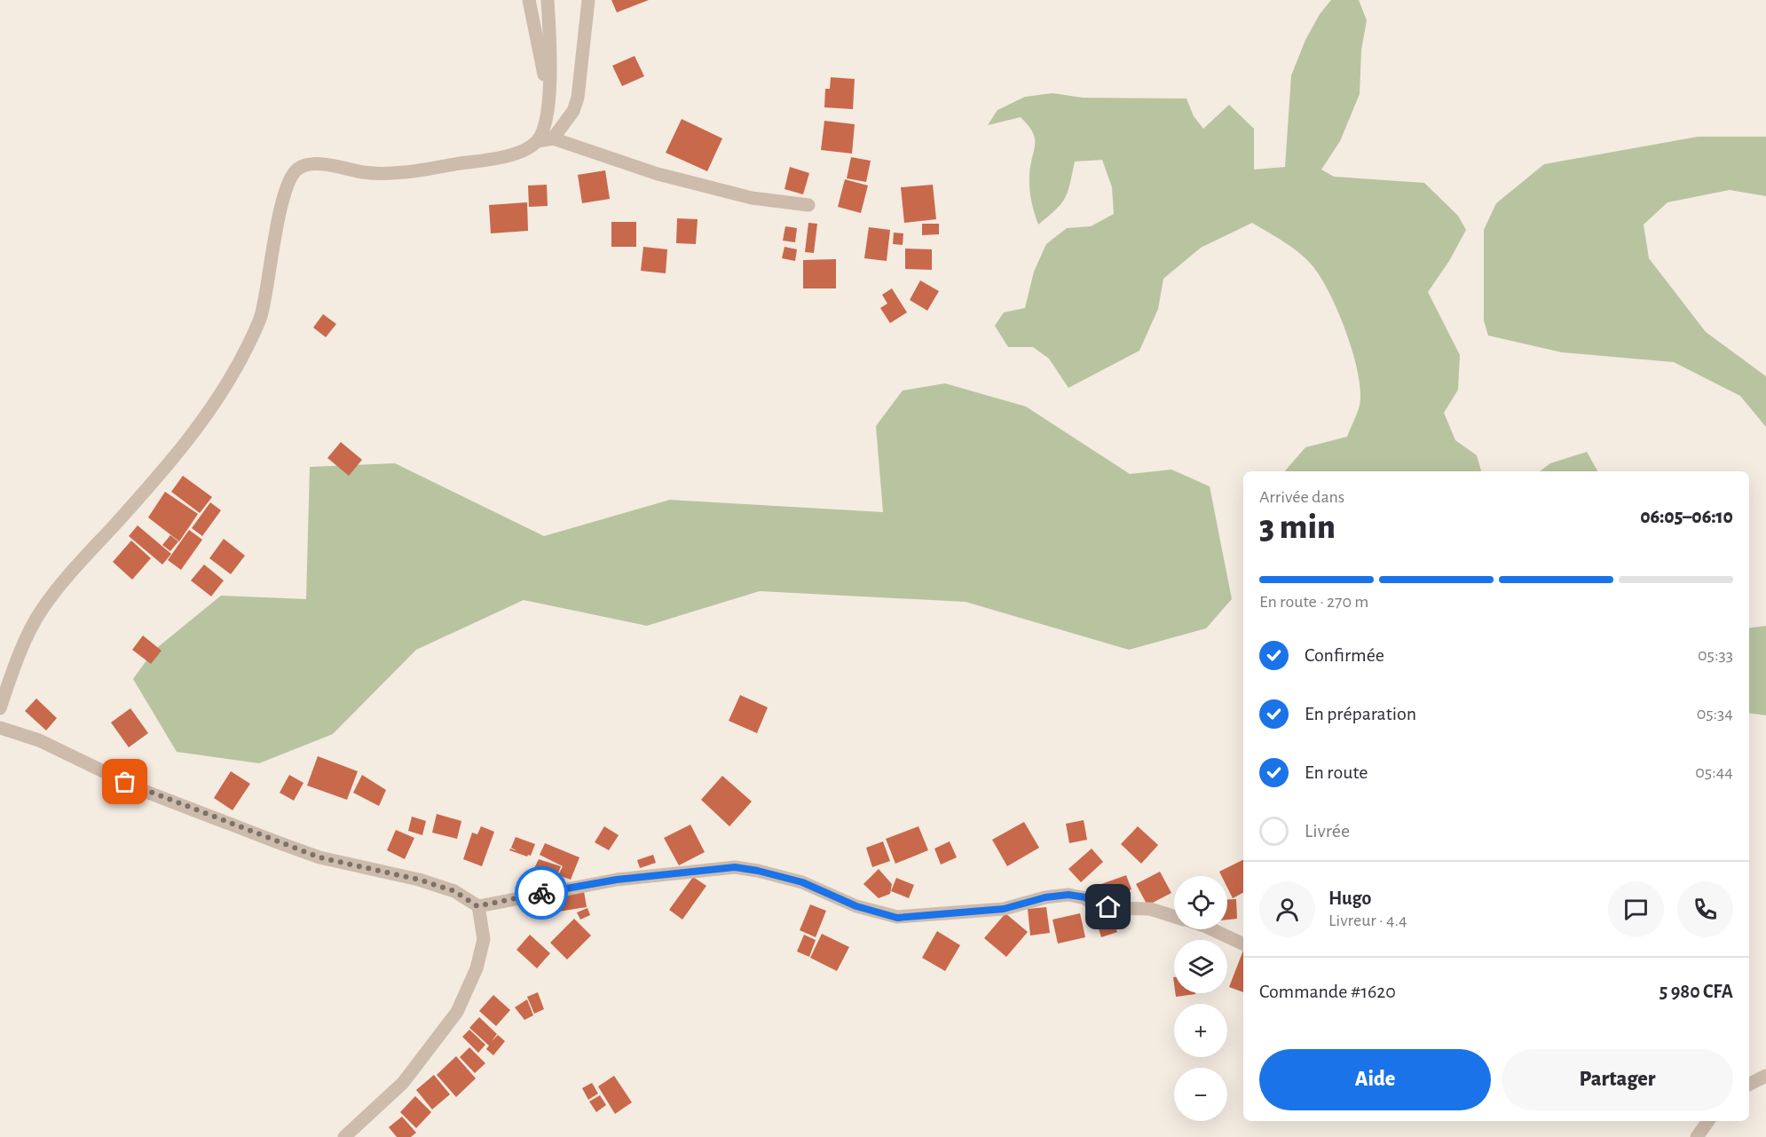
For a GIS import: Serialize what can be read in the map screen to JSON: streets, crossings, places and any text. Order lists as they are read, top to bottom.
{
  "page": {
    "heading": ["3 min", "Arrivée dans", "06:05–06:10"],
    "panel": [
      "Hugo",
      "Livreur · 4.4",
      "Commande #1620",
      "5 980 CFA"
    ],
    "bar": "En route · 270 m",
    "list": [
      ["Confirmée", "05:33"],
      ["En préparation", "05:34"],
      ["En route", "05:44"],
      "Livrée"
    ],
    "map_buttons": ["+", "−"],
    "buttons": ["Aide", "Partager"]
  }
}
